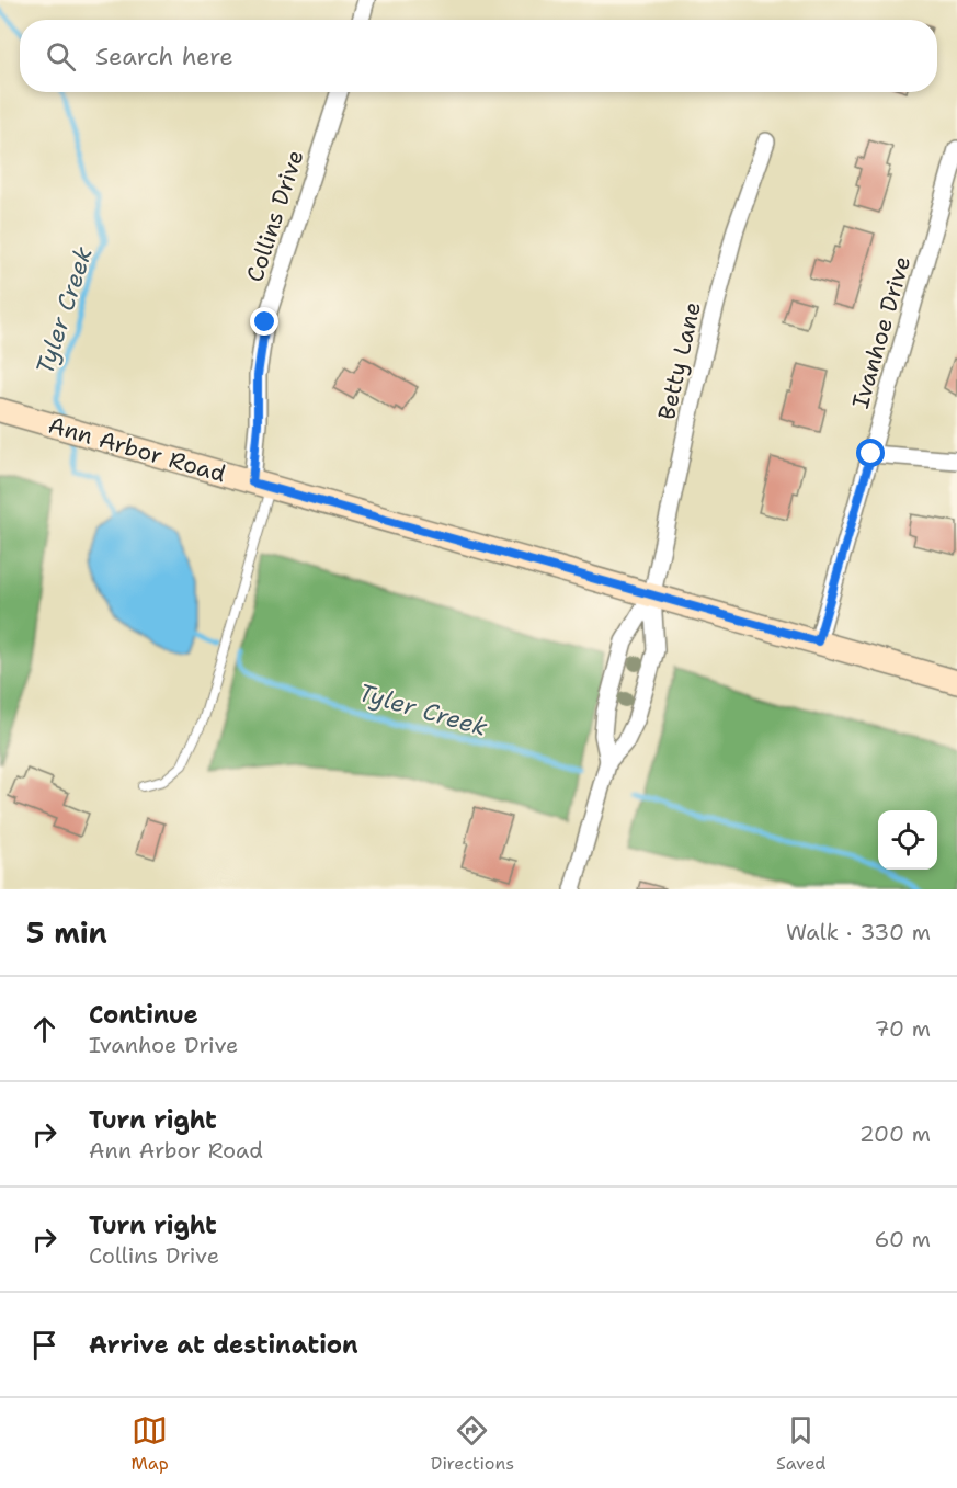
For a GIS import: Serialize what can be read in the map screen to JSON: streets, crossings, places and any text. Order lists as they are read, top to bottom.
{
  "streets": {
    "main road": ["Ann Arbor Road"],
    "street": ["Collins Drive", "Ivanhoe Drive", "Betty Lane"]
  },
  "crossings": [
    ["Collins Drive", "Ann Arbor Road"],
    ["Ivanhoe Drive", "Ann Arbor Road"],
    ["Betty Lane", "Ann Arbor Road"]
  ],
  "water": ["Tyler Creek"],
  "page": {
    "search": "Search here",
    "heading": ["5 min", "Walk · 330 m"],
    "list": [
      ["Continue", "Ivanhoe Drive", "70 m"],
      ["Turn right", "Ann Arbor Road", "200 m"],
      ["Turn right", "Collins Drive", "60 m"],
      "Arrive at destination"
    ],
    "nav": ["Map", "Directions", "Saved"]
  }
}
